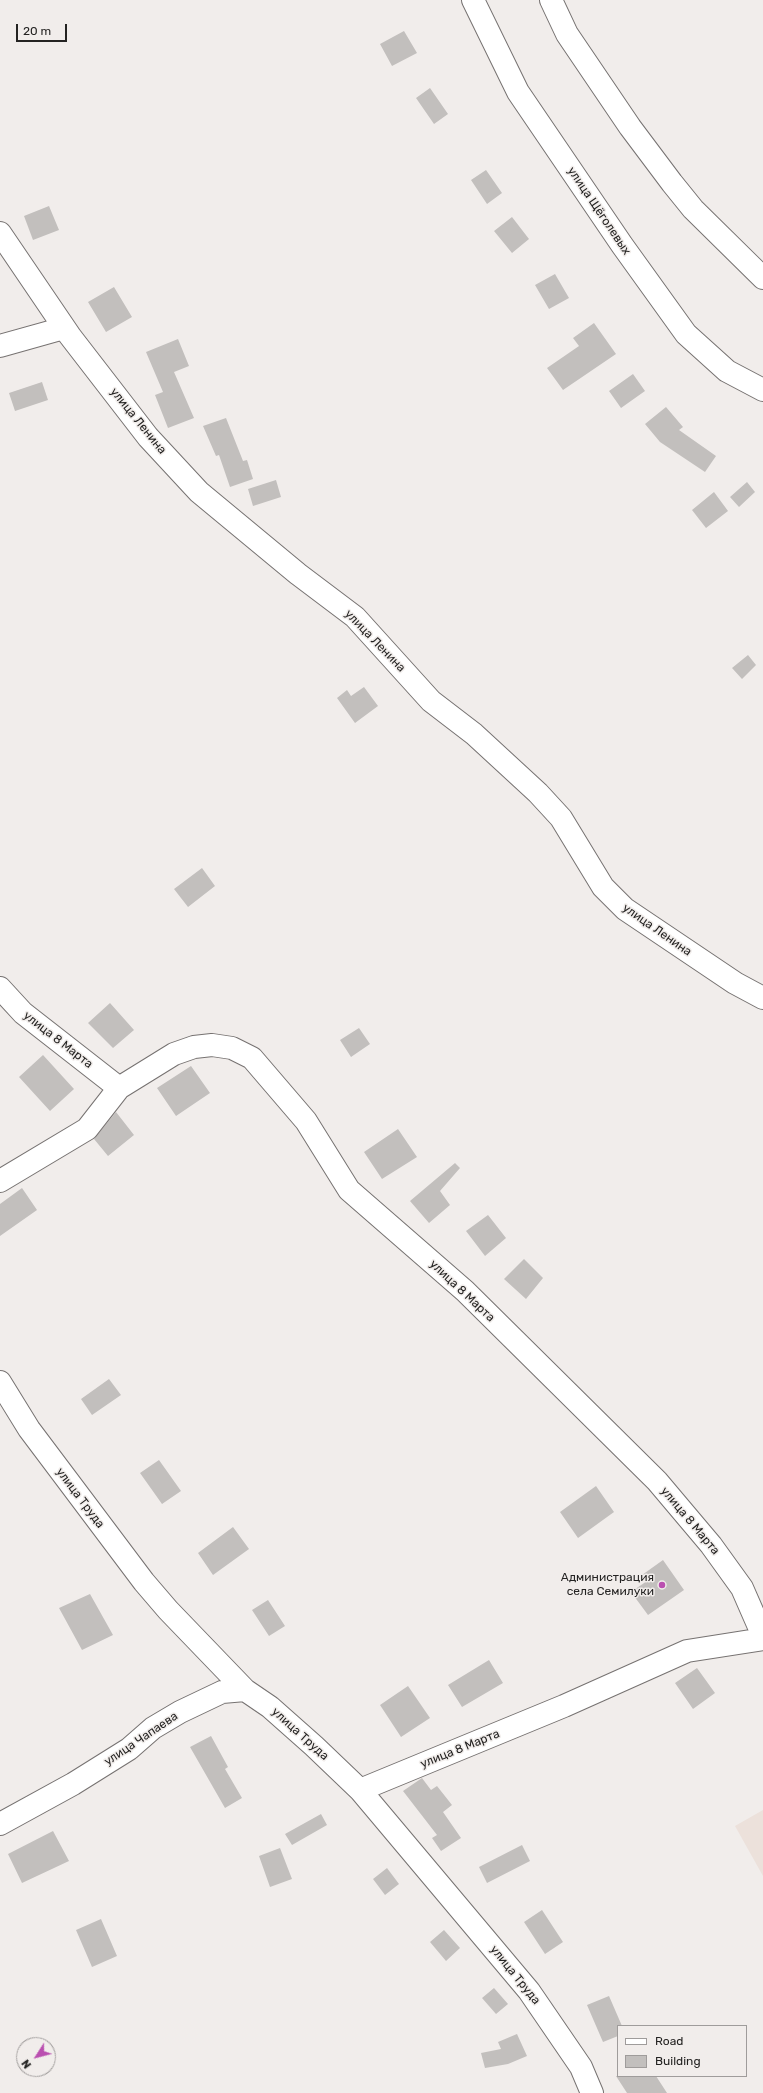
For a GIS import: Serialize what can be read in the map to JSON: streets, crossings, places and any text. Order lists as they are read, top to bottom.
{
  "streets": {
    "street": [
      "улица Щёголевых",
      "улица Ленина",
      "улица 8 Марта",
      "улица Труда",
      "улица Чапаева"
    ]
  },
  "crossings": [
    ["улица 8 Марта", "улица Труда"],
    ["улица Труда", "улица Чапаева"]
  ],
  "places": ["Администрация села Семилуки"],
  "legend": ["Road", "Building"],
  "scale_bar": "20 m",
  "north": "bottom left"
}
